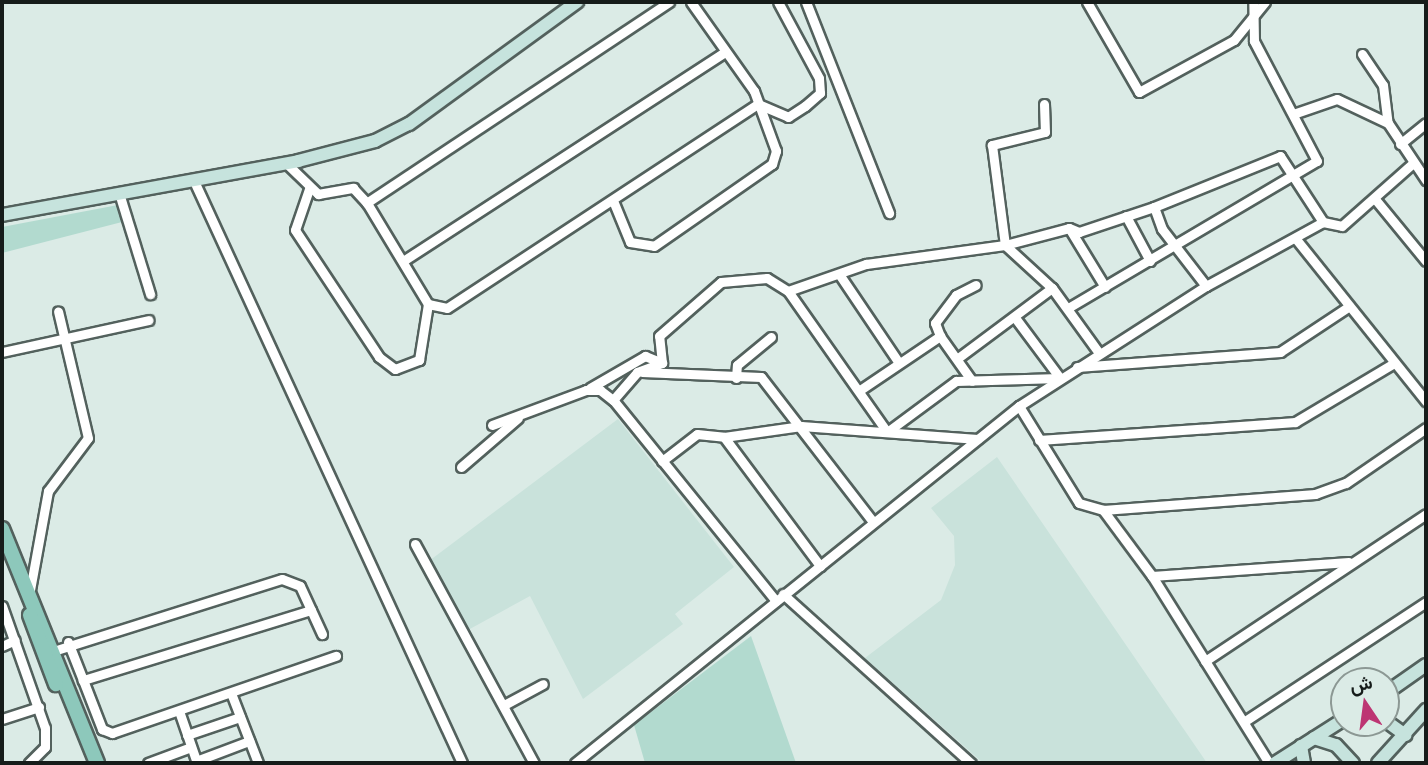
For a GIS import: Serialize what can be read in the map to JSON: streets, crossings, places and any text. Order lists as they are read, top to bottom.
{
  "north": "top"
}
